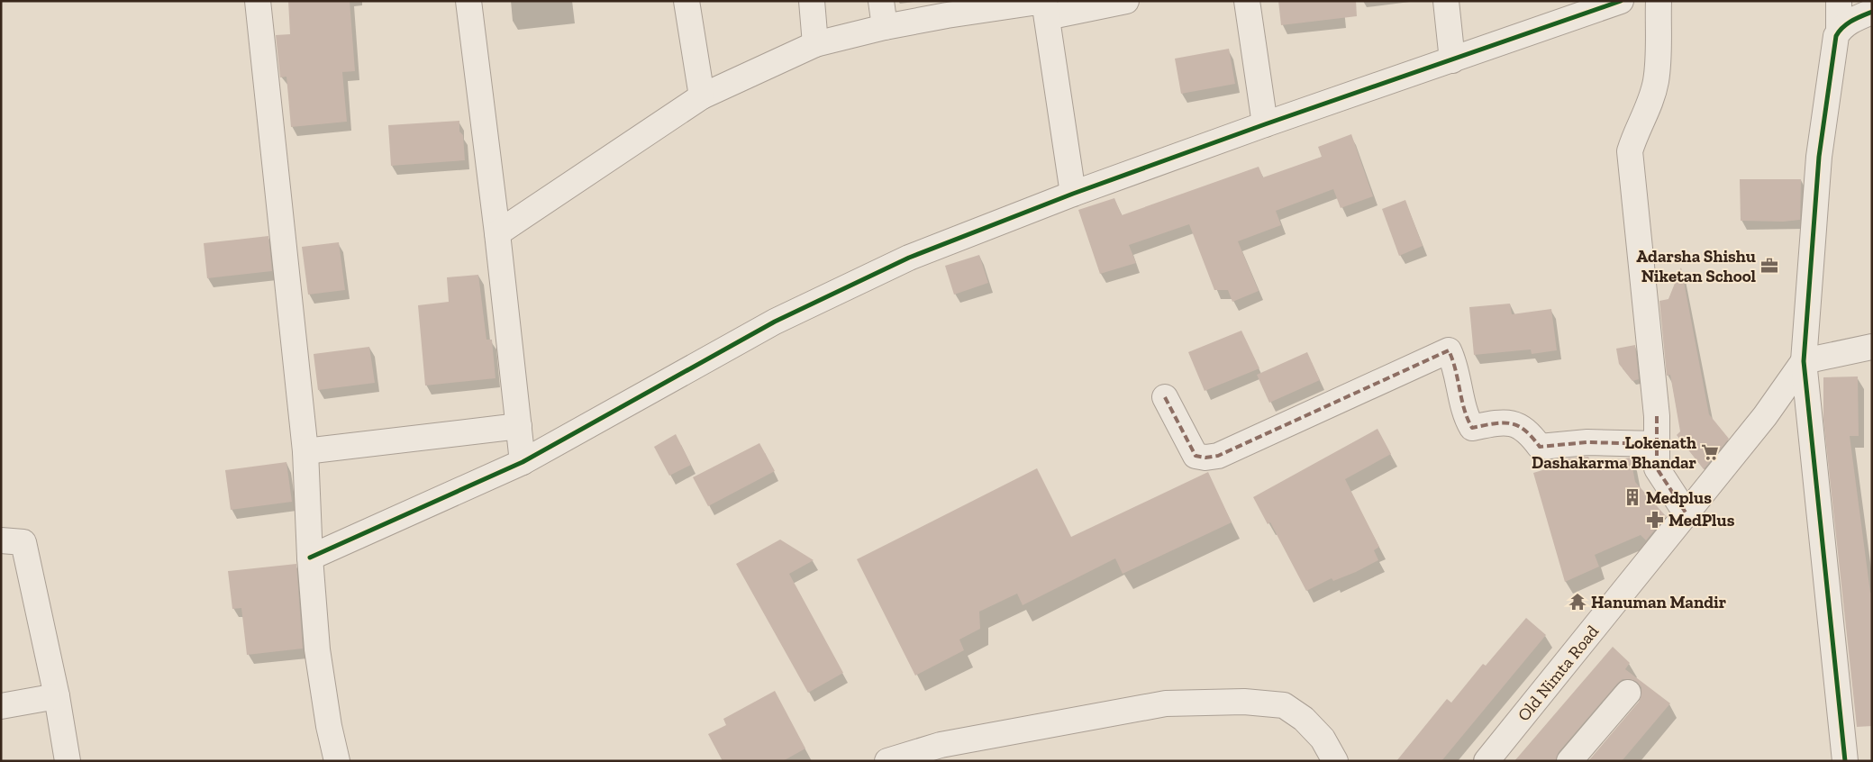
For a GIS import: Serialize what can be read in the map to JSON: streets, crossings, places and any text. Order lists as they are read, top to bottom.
{
  "streets": {
    "street": ["Old Nimta Road"]
  },
  "places": {
    "office": ["Adarsha Shishu Niketan School"],
    "supermarket": ["Lokenath Dashakarma Bhandar"],
    "building": ["Medplus"],
    "pharmacy": ["MedPlus"],
    "temple": ["Hanuman Mandir"]
  }
}
